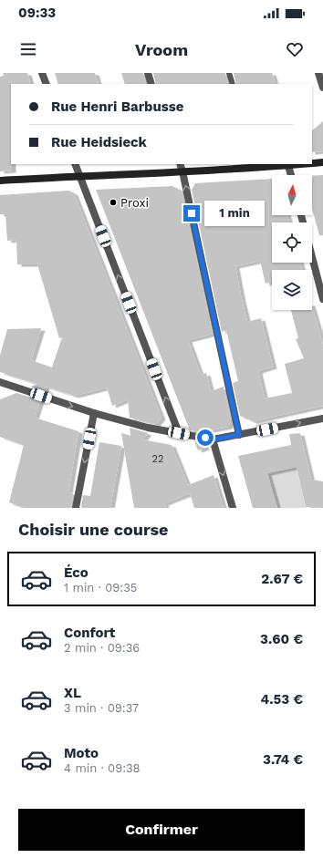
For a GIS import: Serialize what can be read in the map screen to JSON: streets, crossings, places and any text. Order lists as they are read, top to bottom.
{
  "places": ["Proxi"],
  "house_numbers": ["22"],
  "north": "top",
  "page": {
    "status": "09:33",
    "header": "Vroom",
    "banner": ["Rue Henri Barbusse", "Rue Heidsieck"],
    "bubble": "1 min",
    "heading": "Choisir une course",
    "list": [
      {
        "name": "Éco",
        "note": "1 min · 09:35",
        "value": "2.67 €"
      },
      {
        "name": "Confort",
        "note": "2 min · 09:36",
        "value": "3.60 €"
      },
      {
        "name": "XL",
        "note": "3 min · 09:37",
        "value": "4.53 €"
      },
      {
        "name": "Moto",
        "note": "4 min · 09:38",
        "value": "3.74 €"
      }
    ],
    "buttons": "Confirmer"
  }
}
